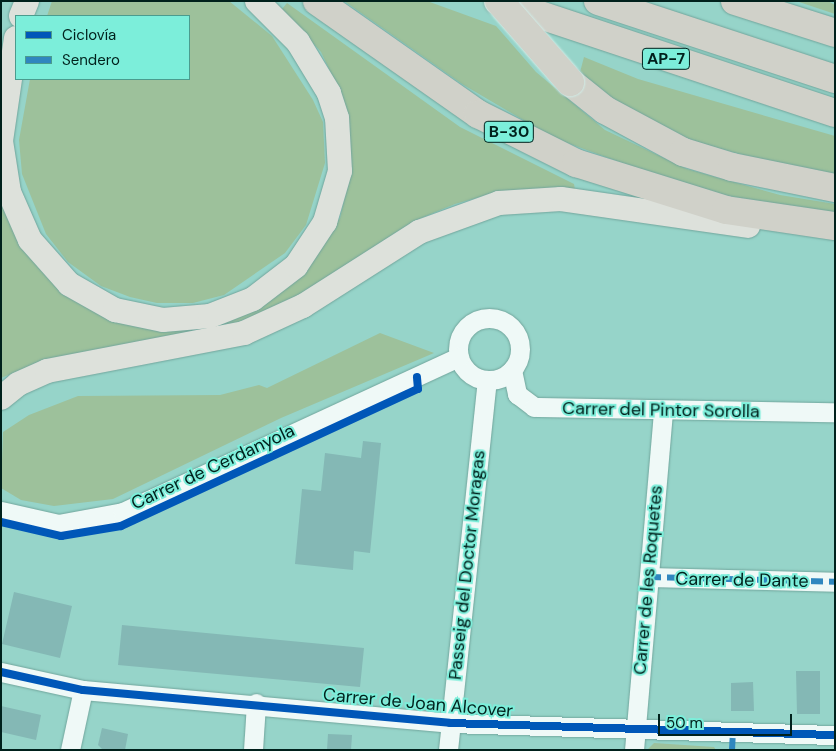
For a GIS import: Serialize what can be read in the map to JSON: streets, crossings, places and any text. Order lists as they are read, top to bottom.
{
  "streets": {
    "highway": ["AP-7", "B-30"],
    "street": [
      "Carrer del Pintor Sorolla",
      "Carrer de Cerdanyola",
      "Passeig del Doctor Moragas",
      "Carrer de les Roquetes",
      "Carrer de Dante",
      "Carrer de Joan Alcover"
    ]
  },
  "crossings": [
    ["Carrer del Pintor Sorolla", "Carrer de Cerdanyola"],
    ["Carrer del Pintor Sorolla", "Passeig del Doctor Moragas"],
    ["Carrer del Pintor Sorolla", "Carrer de les Roquetes"],
    ["Carrer de Cerdanyola", "Passeig del Doctor Moragas"],
    ["Passeig del Doctor Moragas", "Carrer de Joan Alcover"],
    ["Carrer de les Roquetes", "Carrer de Dante"],
    ["Carrer de les Roquetes", "Carrer de Joan Alcover"]
  ],
  "legend": ["Ciclovía", "Sendero"],
  "scale_bar": "50 m"
}
